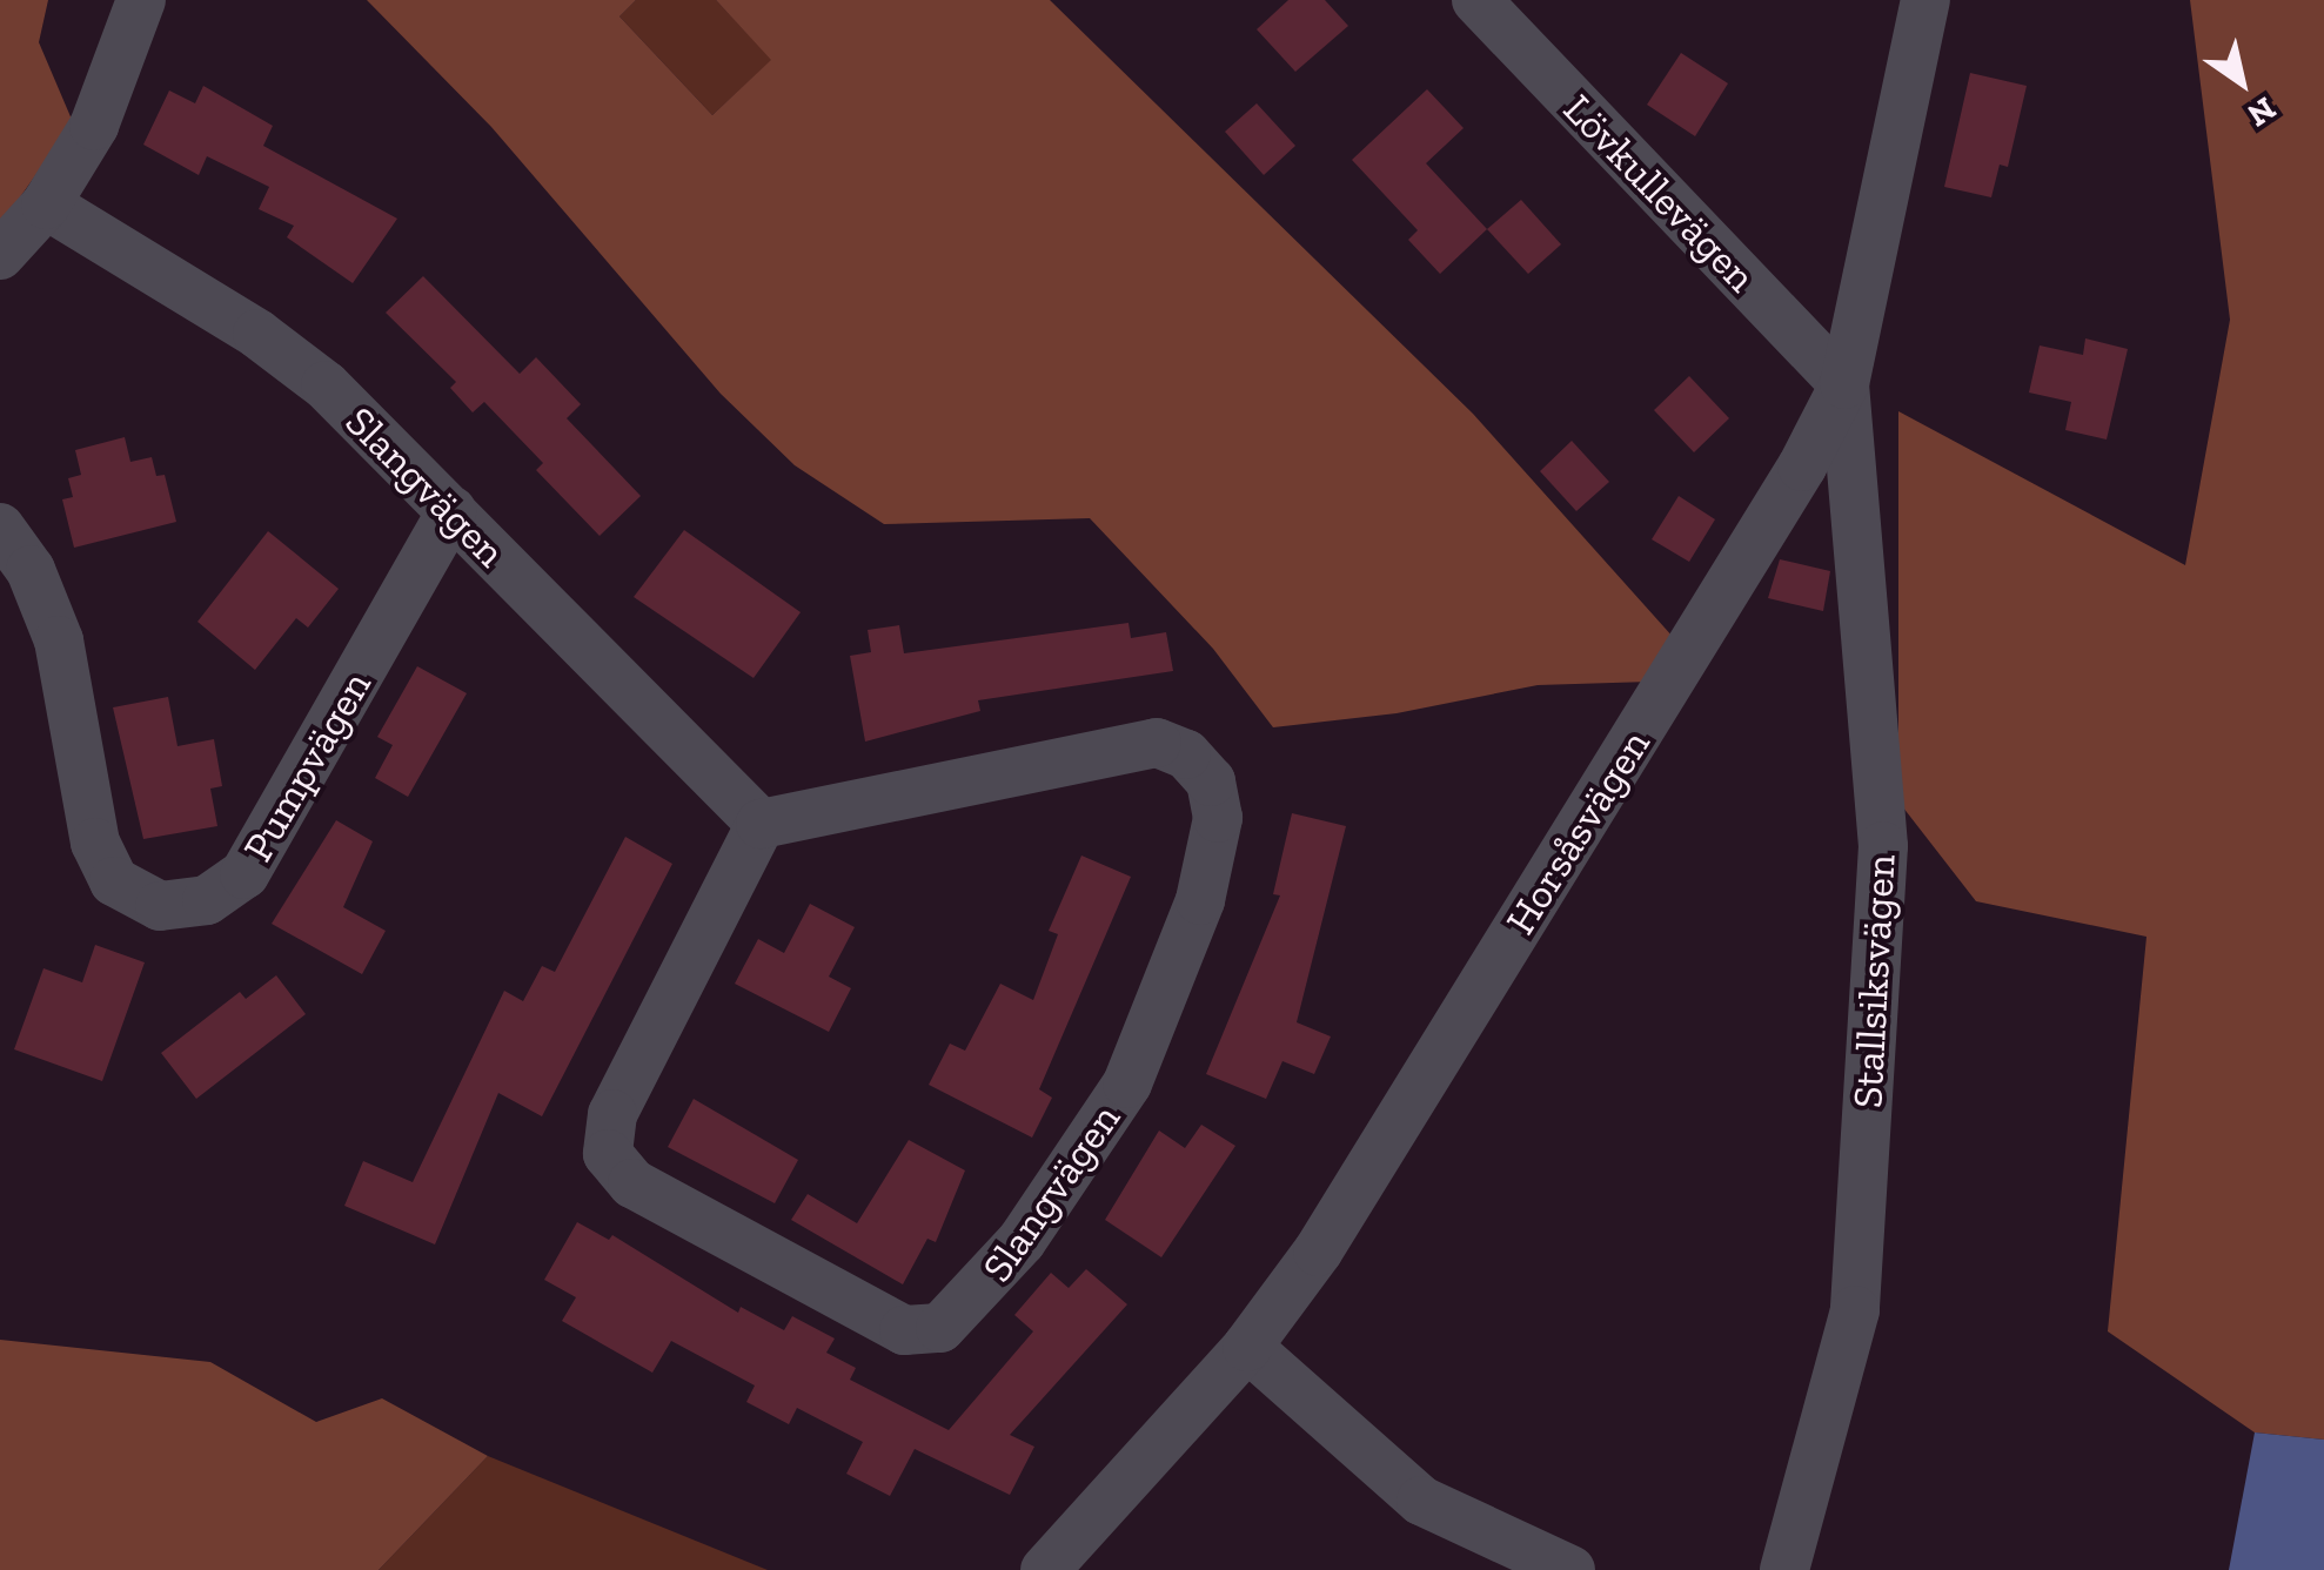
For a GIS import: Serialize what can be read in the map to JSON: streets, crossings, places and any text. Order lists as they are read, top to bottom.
{
  "streets": {
    "street": [
      "Lövkullevägen",
      "Slangvägen",
      "Pumpvägen",
      "Horsåsvägen",
      "Stallsiksvägen"
    ]
  },
  "crossings": [
    ["Lövkullevägen", "Horsåsvägen"],
    ["Lövkullevägen", "Stallsiksvägen"],
    ["Slangvägen", "Pumpvägen"],
    ["Horsåsvägen", "Stallsiksvägen"]
  ],
  "north": "bottom right"
}
